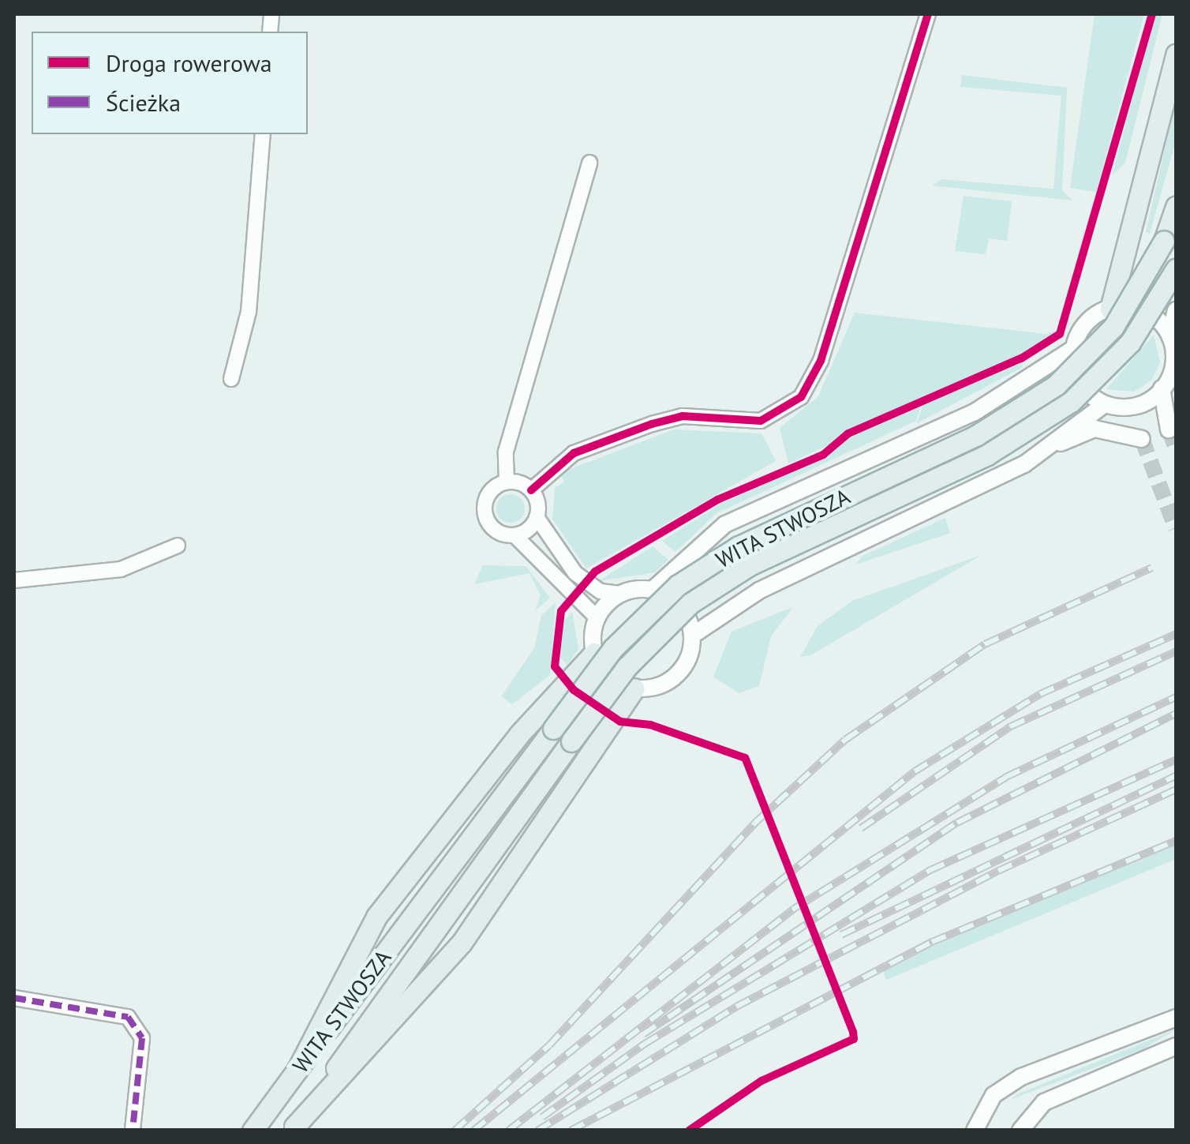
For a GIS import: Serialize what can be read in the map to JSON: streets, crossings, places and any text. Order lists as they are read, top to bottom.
{
  "streets": {
    "main road": ["WITA STWOSZA"]
  },
  "legend": ["Droga rowerowa", "Ścieżka"]
}
